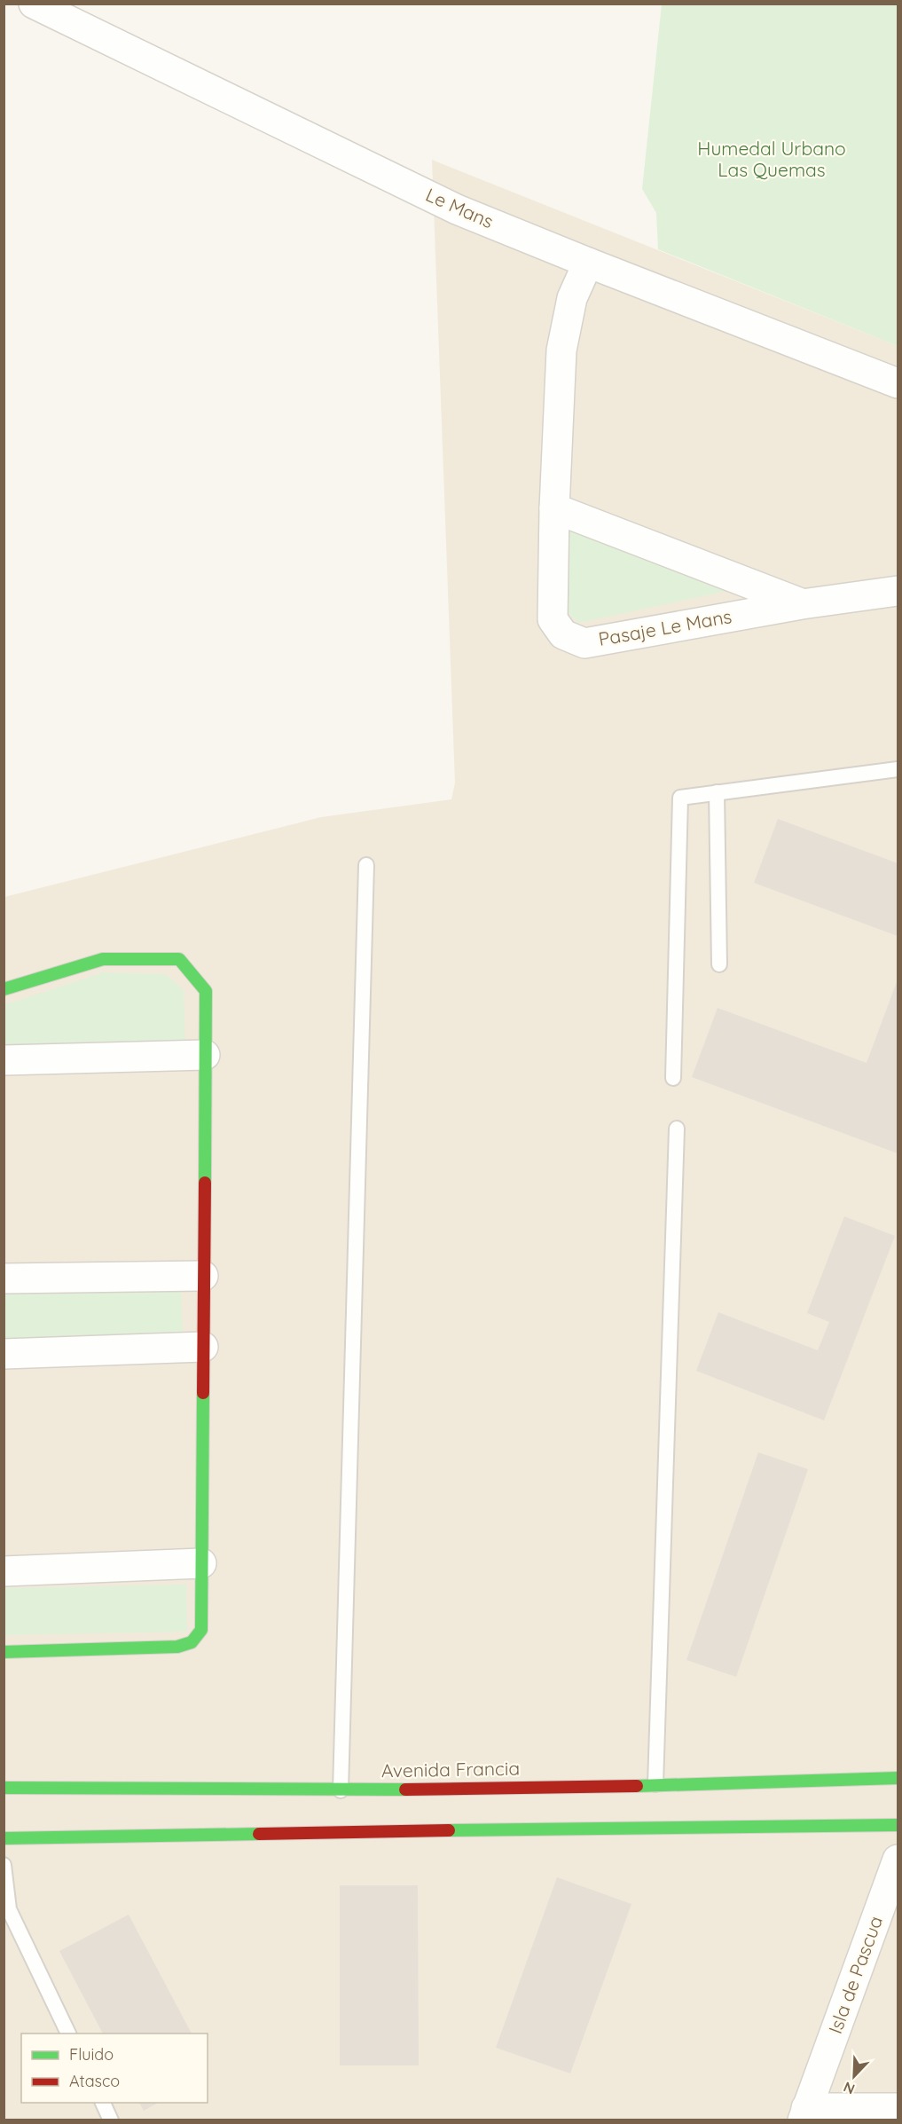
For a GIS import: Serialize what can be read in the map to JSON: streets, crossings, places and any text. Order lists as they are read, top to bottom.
{
  "streets": {
    "street": [
      "Le Mans",
      "Pasaje Le Mans",
      "Avenida Francia",
      "Isla de Pascua"
    ]
  },
  "crossings": [
    ["Le Mans", "Pasaje Le Mans"]
  ],
  "parks": ["Humedal Urbano Las Quemas"],
  "legend": ["Fluido", "Atasco"],
  "north": "bottom left"
}
